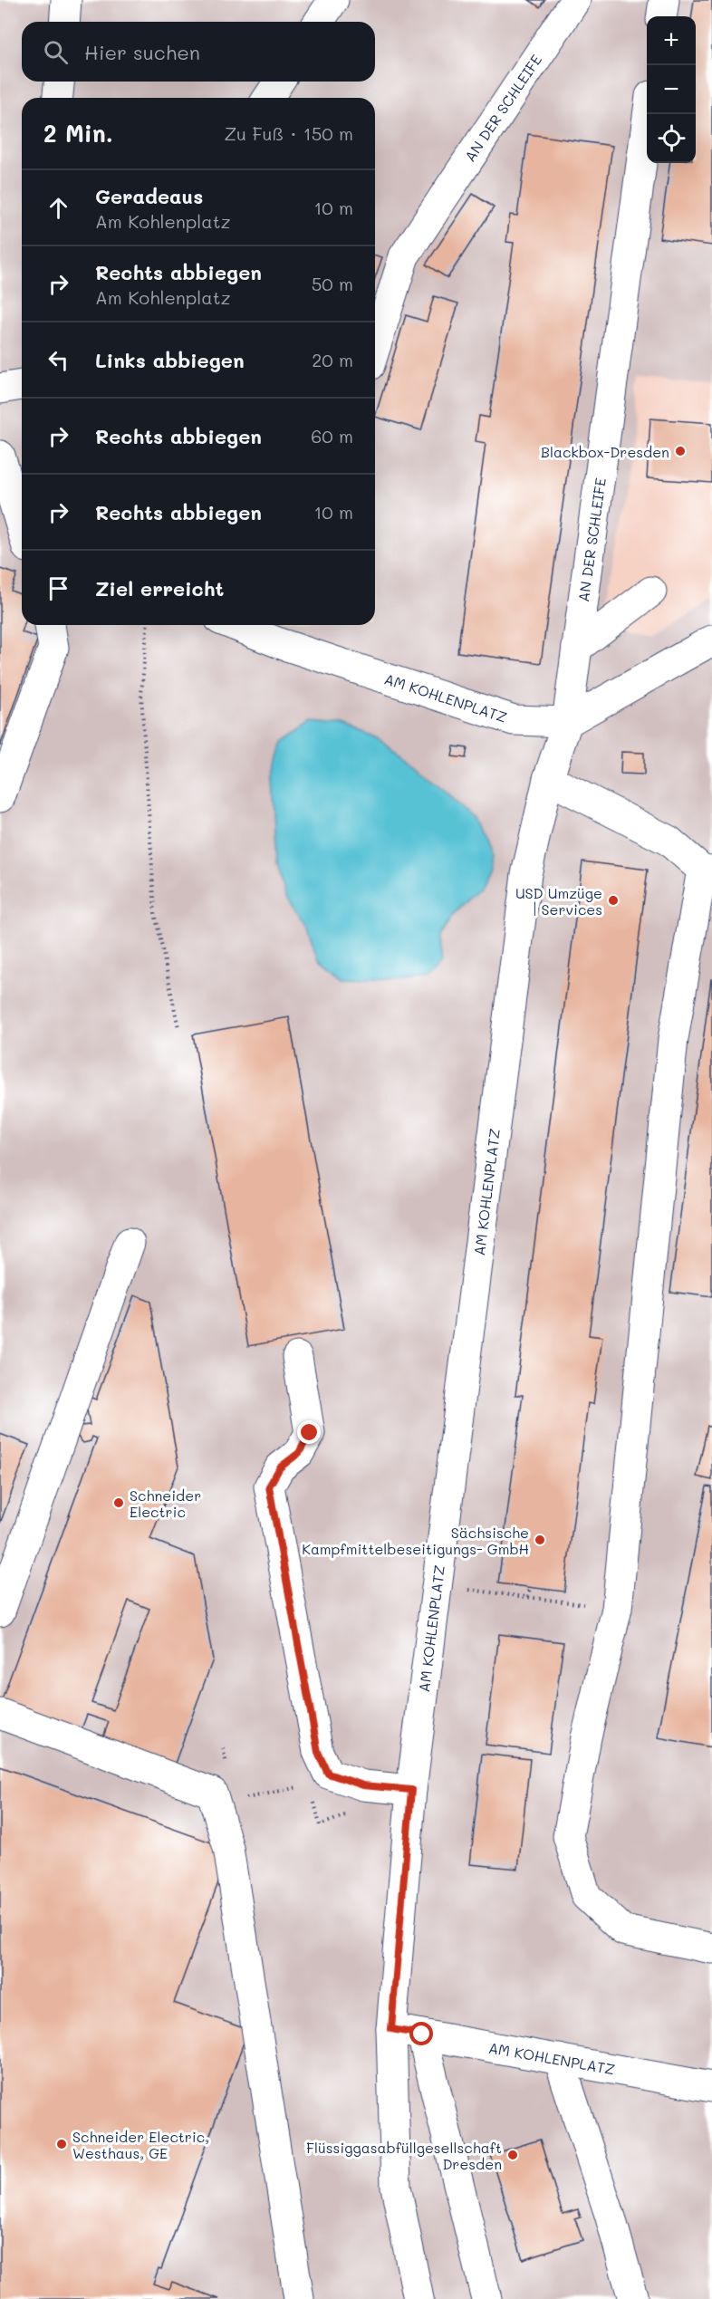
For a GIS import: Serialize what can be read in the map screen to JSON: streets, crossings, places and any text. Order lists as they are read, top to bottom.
{
  "streets": {
    "street": ["AN DER SCHLEIFE", "AM KOHLENPLATZ"]
  },
  "crossings": [
    ["AN DER SCHLEIFE", "AM KOHLENPLATZ"]
  ],
  "places": [
    "Blackbox-Dresden",
    "USD Umzüge | Services",
    "Schneider Electric",
    "Sächsische Kampfmittelbeseitigungs- GmbH",
    "Schneider Electric, Westhaus, GE",
    "Flüssiggasabfüllgesellschaft Dresden"
  ],
  "page": {
    "map_buttons": ["+", "−"],
    "search": "Hier suchen",
    "heading": ["2 Min.", "Zu Fuß · 150 m"],
    "list": [
      ["Geradeaus", "Am Kohlenplatz", "10 m"],
      ["Rechts abbiegen", "Am Kohlenplatz", "50 m"],
      ["Links abbiegen", "20 m"],
      ["Rechts abbiegen", "60 m"],
      ["Rechts abbiegen", "10 m"],
      "Ziel erreicht"
    ]
  }
}
